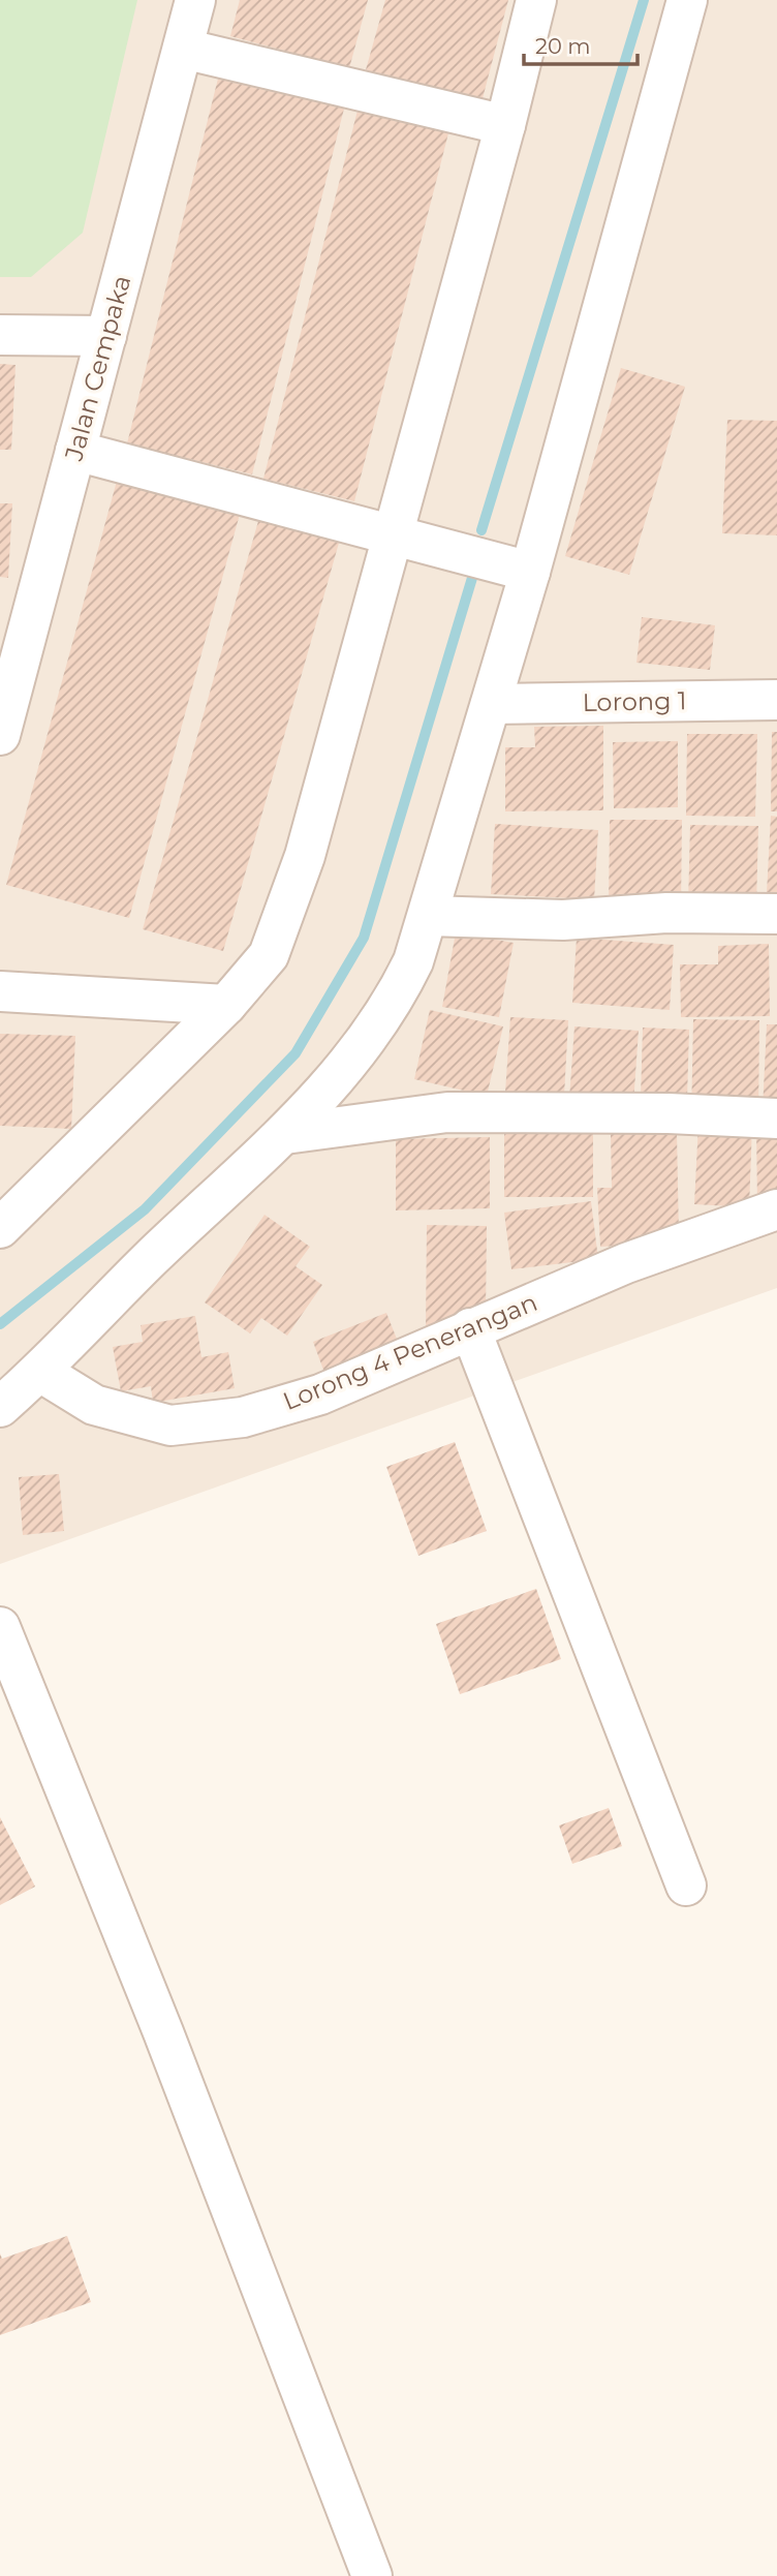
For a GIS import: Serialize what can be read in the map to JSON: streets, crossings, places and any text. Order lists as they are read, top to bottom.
{
  "streets": {
    "street": ["Jalan Cempaka", "Lorong 1", "Lorong 4 Penerangan"]
  },
  "scale_bar": "20 m"
}
